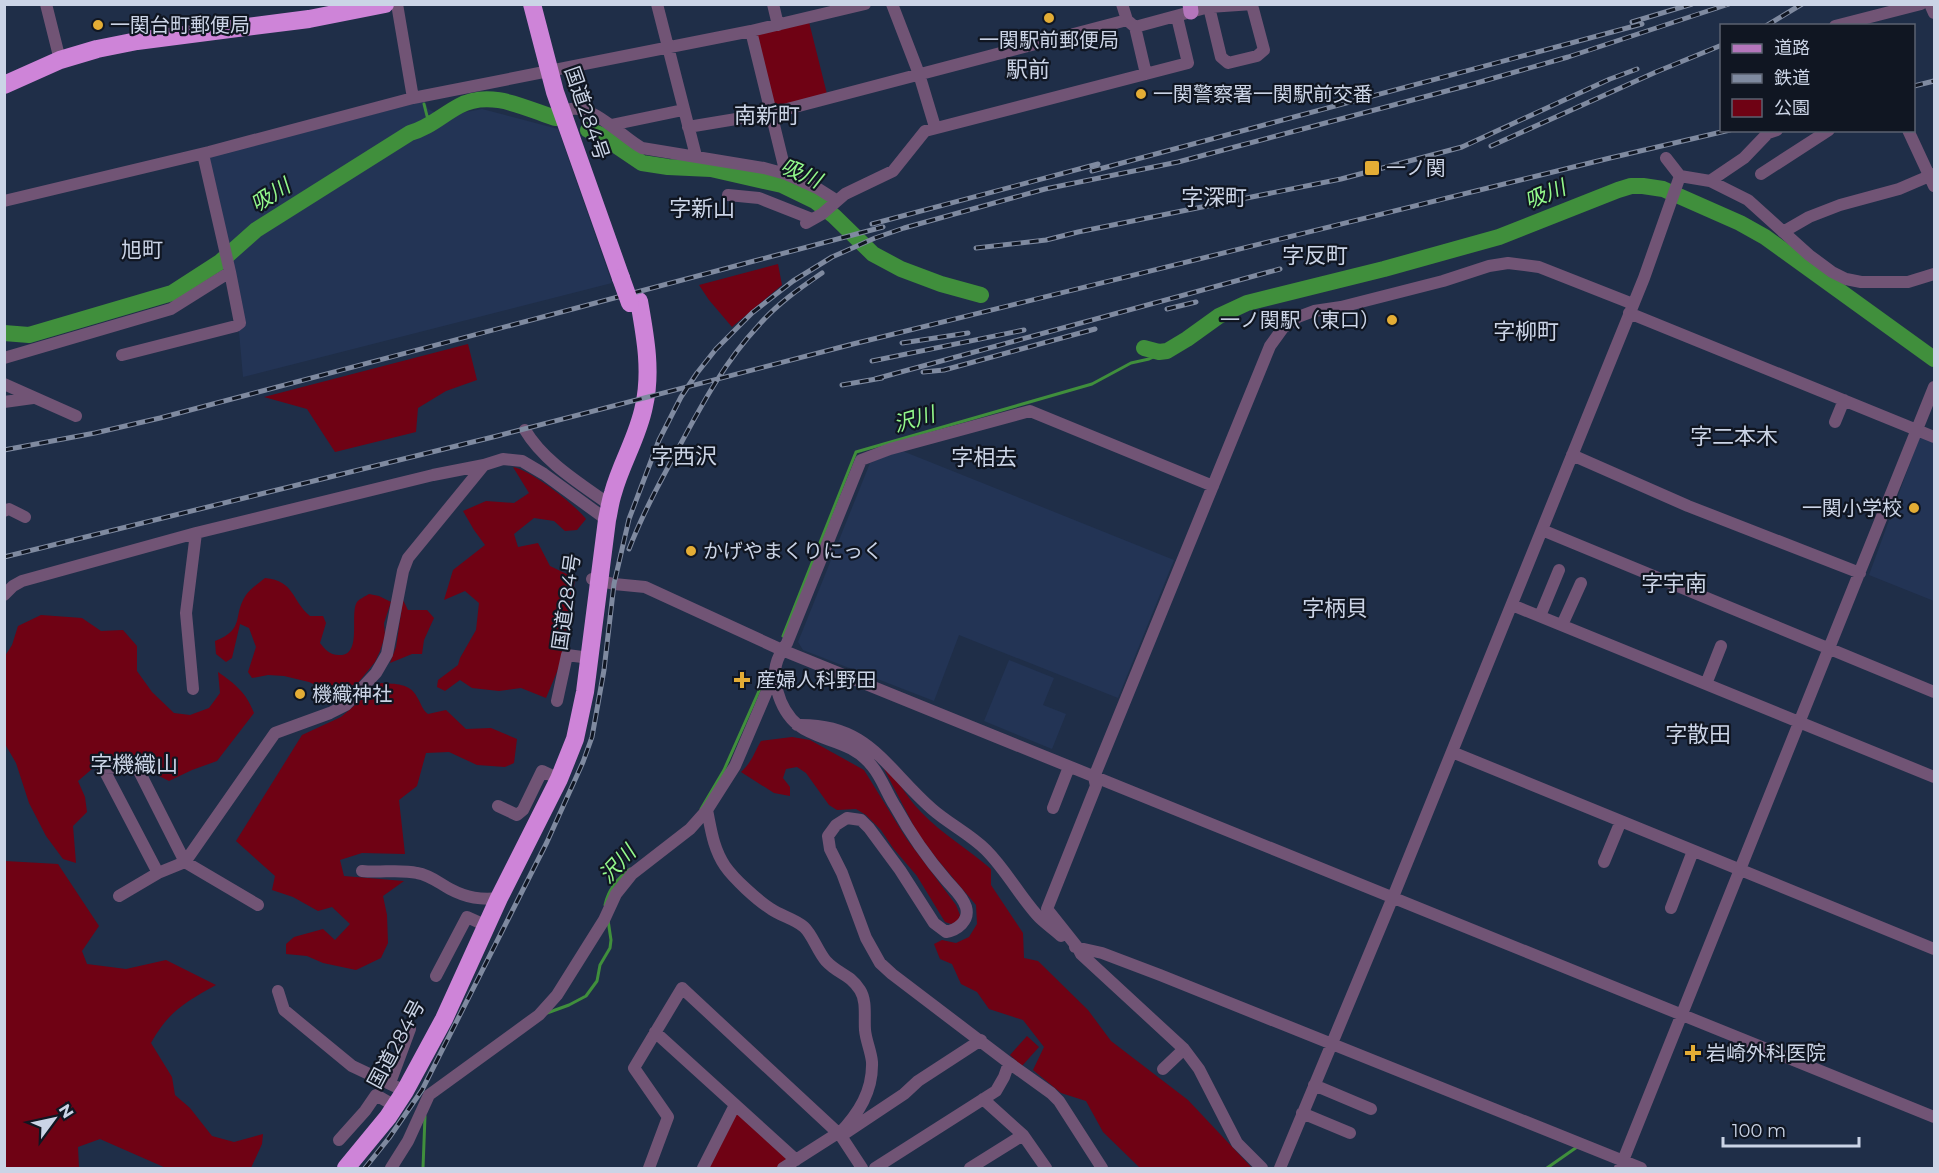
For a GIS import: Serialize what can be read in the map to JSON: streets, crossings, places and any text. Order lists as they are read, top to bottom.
{
  "streets": {
    "highway": ["国道284号"]
  },
  "districts": [
    "駅前",
    "南新町",
    "字深町",
    "字新山",
    "旭町",
    "字反町",
    "字柳町",
    "字二本木",
    "字西沢",
    "字相去",
    "字宇南",
    "字柄貝",
    "字散田",
    "字機織山"
  ],
  "water": ["吸川", "沢川"],
  "places": {
    "other": [
      "一関駅前郵便局",
      "一関台町郵便局",
      "一関警察署一関駅前交番",
      "一ノ関駅（東口）",
      "一関小学校",
      "かげやまくりにっく",
      "機織神社"
    ],
    "transit": ["一ノ関"],
    "health": ["産婦人科野田", "岩崎外科医院"]
  },
  "legend": ["道路", "鉄道", "公園"],
  "scale_bar": "100 m",
  "north": "top right"
}
